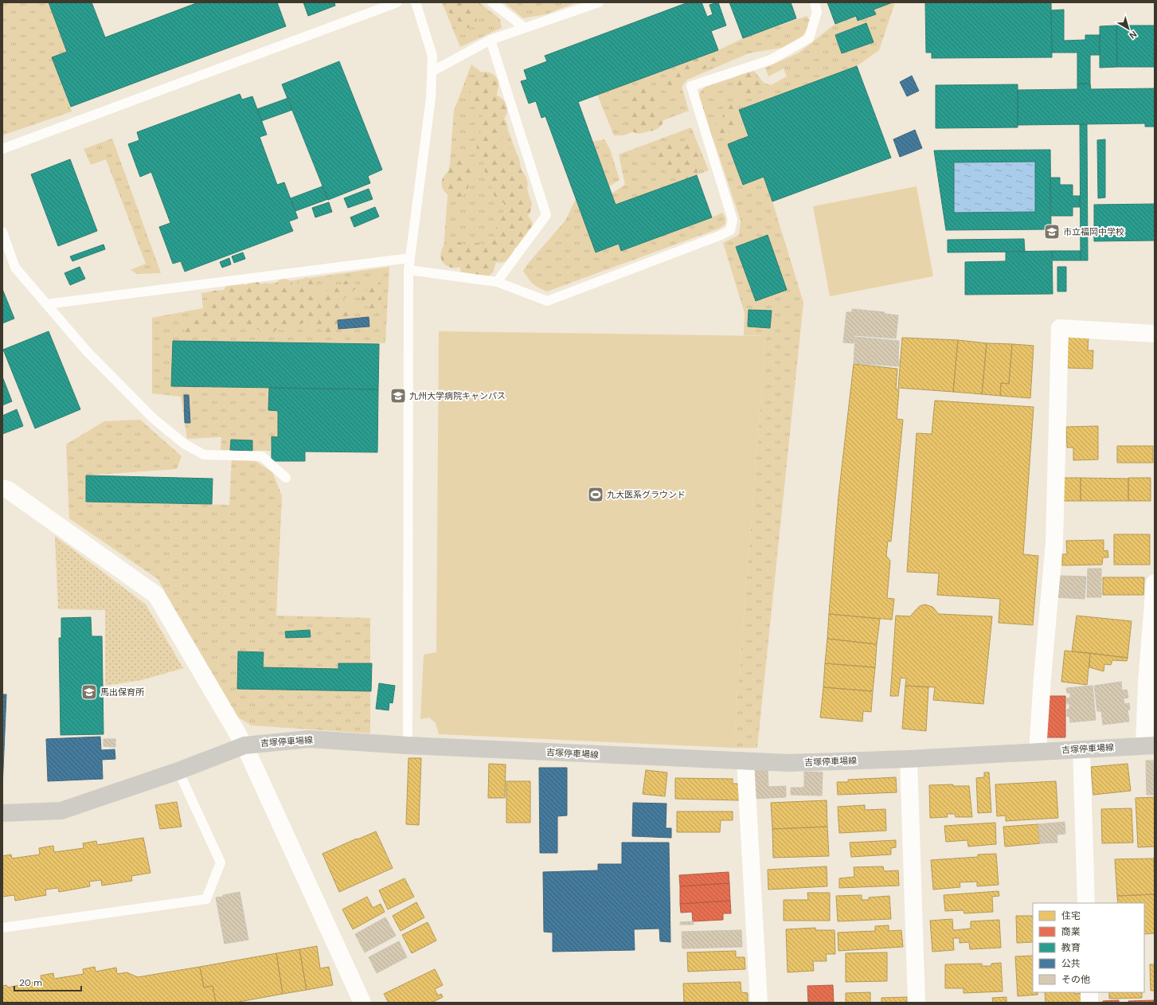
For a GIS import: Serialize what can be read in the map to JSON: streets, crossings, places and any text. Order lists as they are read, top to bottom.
{
  "streets": {
    "main road": ["吉塚停車場線"]
  },
  "places": {
    "school or university": ["市立福岡中学校", "九州大学病院キャンパス", "馬出保育所"],
    "sports": ["九大医系グラウンド"]
  },
  "legend": [
    "住宅",
    "商業",
    "教育",
    "公共",
    "その他"
  ],
  "scale_bar": "20 m",
  "north": "bottom right"
}
